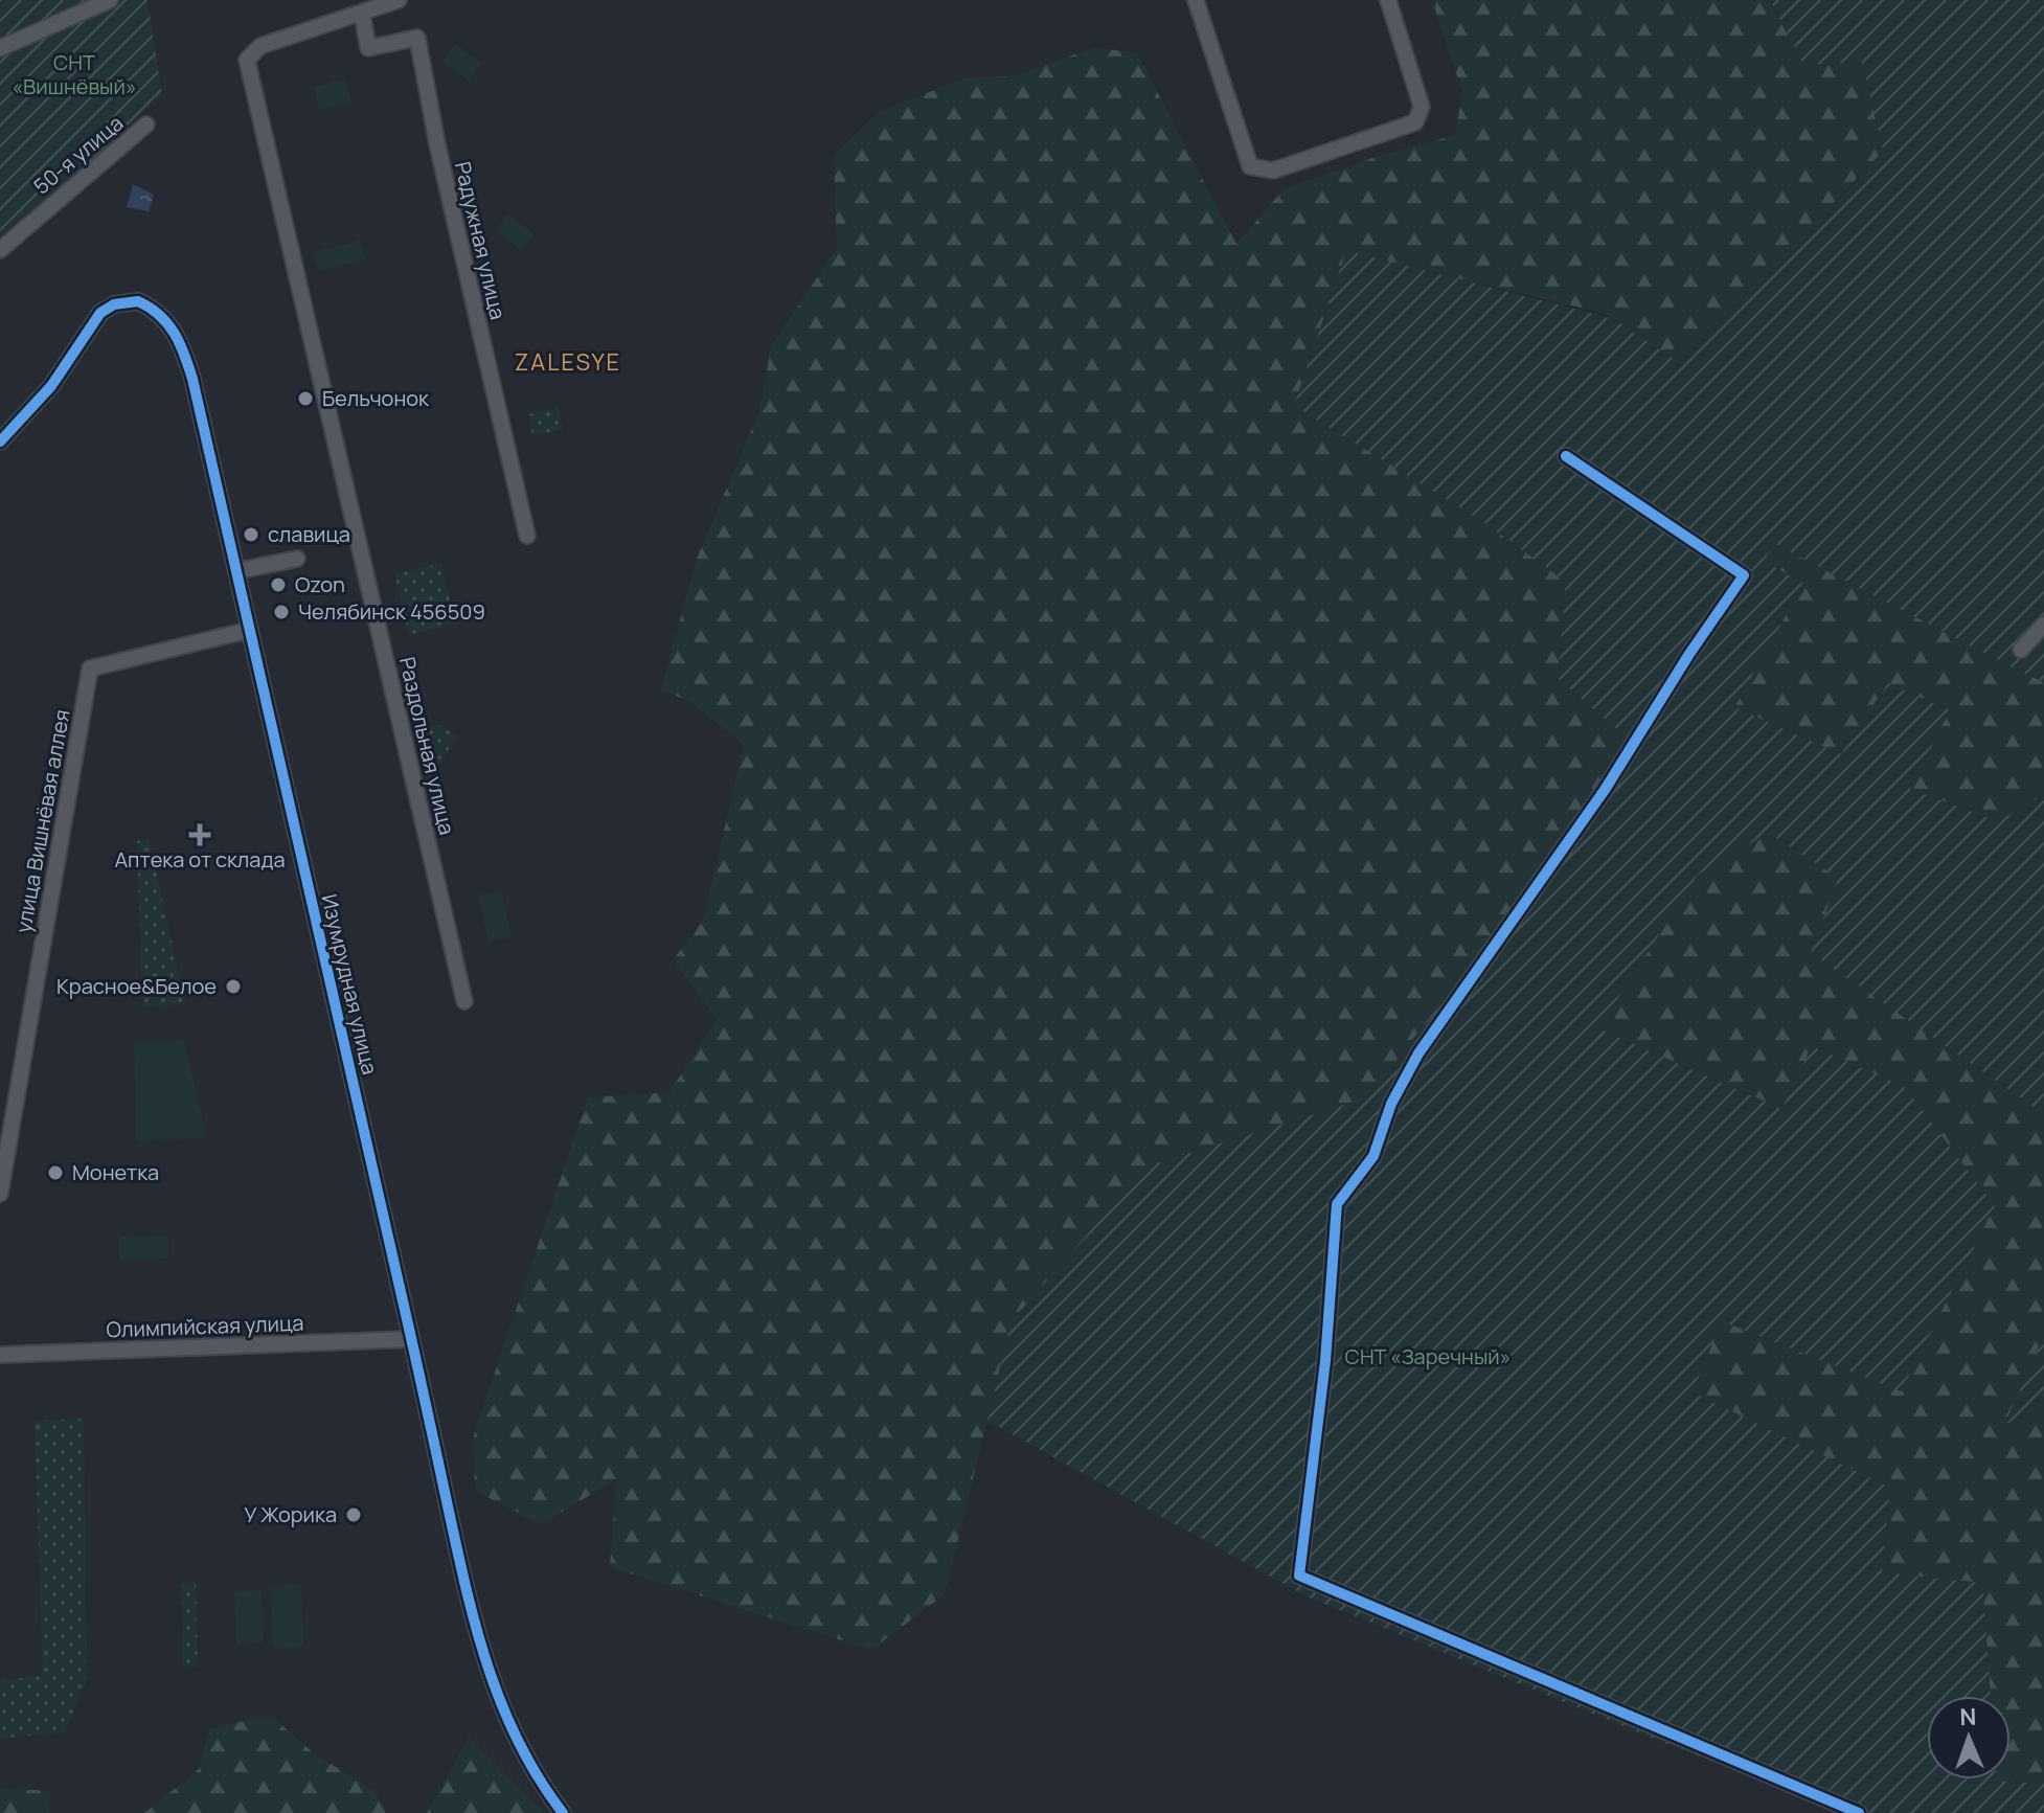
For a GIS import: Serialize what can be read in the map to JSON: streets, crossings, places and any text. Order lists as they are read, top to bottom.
{
  "streets": {
    "street": [
      "50-я улица",
      "Радужная улица",
      "Раздольная улица",
      "улица Вишнёвая аллея",
      "Изумрудная улица",
      "Олимпийская улица"
    ]
  },
  "crossings": [
    ["Радужная улица", "Раздольная улица"],
    ["улица Вишнёвая аллея", "Изумрудная улица"],
    ["Изумрудная улица", "Олимпийская улица"]
  ],
  "districts": ["ZALESYE"],
  "parks": ["СНТ «Вишнёвый»", "СНТ «Заречный»"],
  "places": {
    "other": [
      "Бельчонок",
      "славица",
      "Ozon",
      "Челябинск 456509",
      "Красное&Белое",
      "Монетка",
      "У Жорика"
    ],
    "health": ["Аптека от склада"]
  },
  "north": "top"
}
